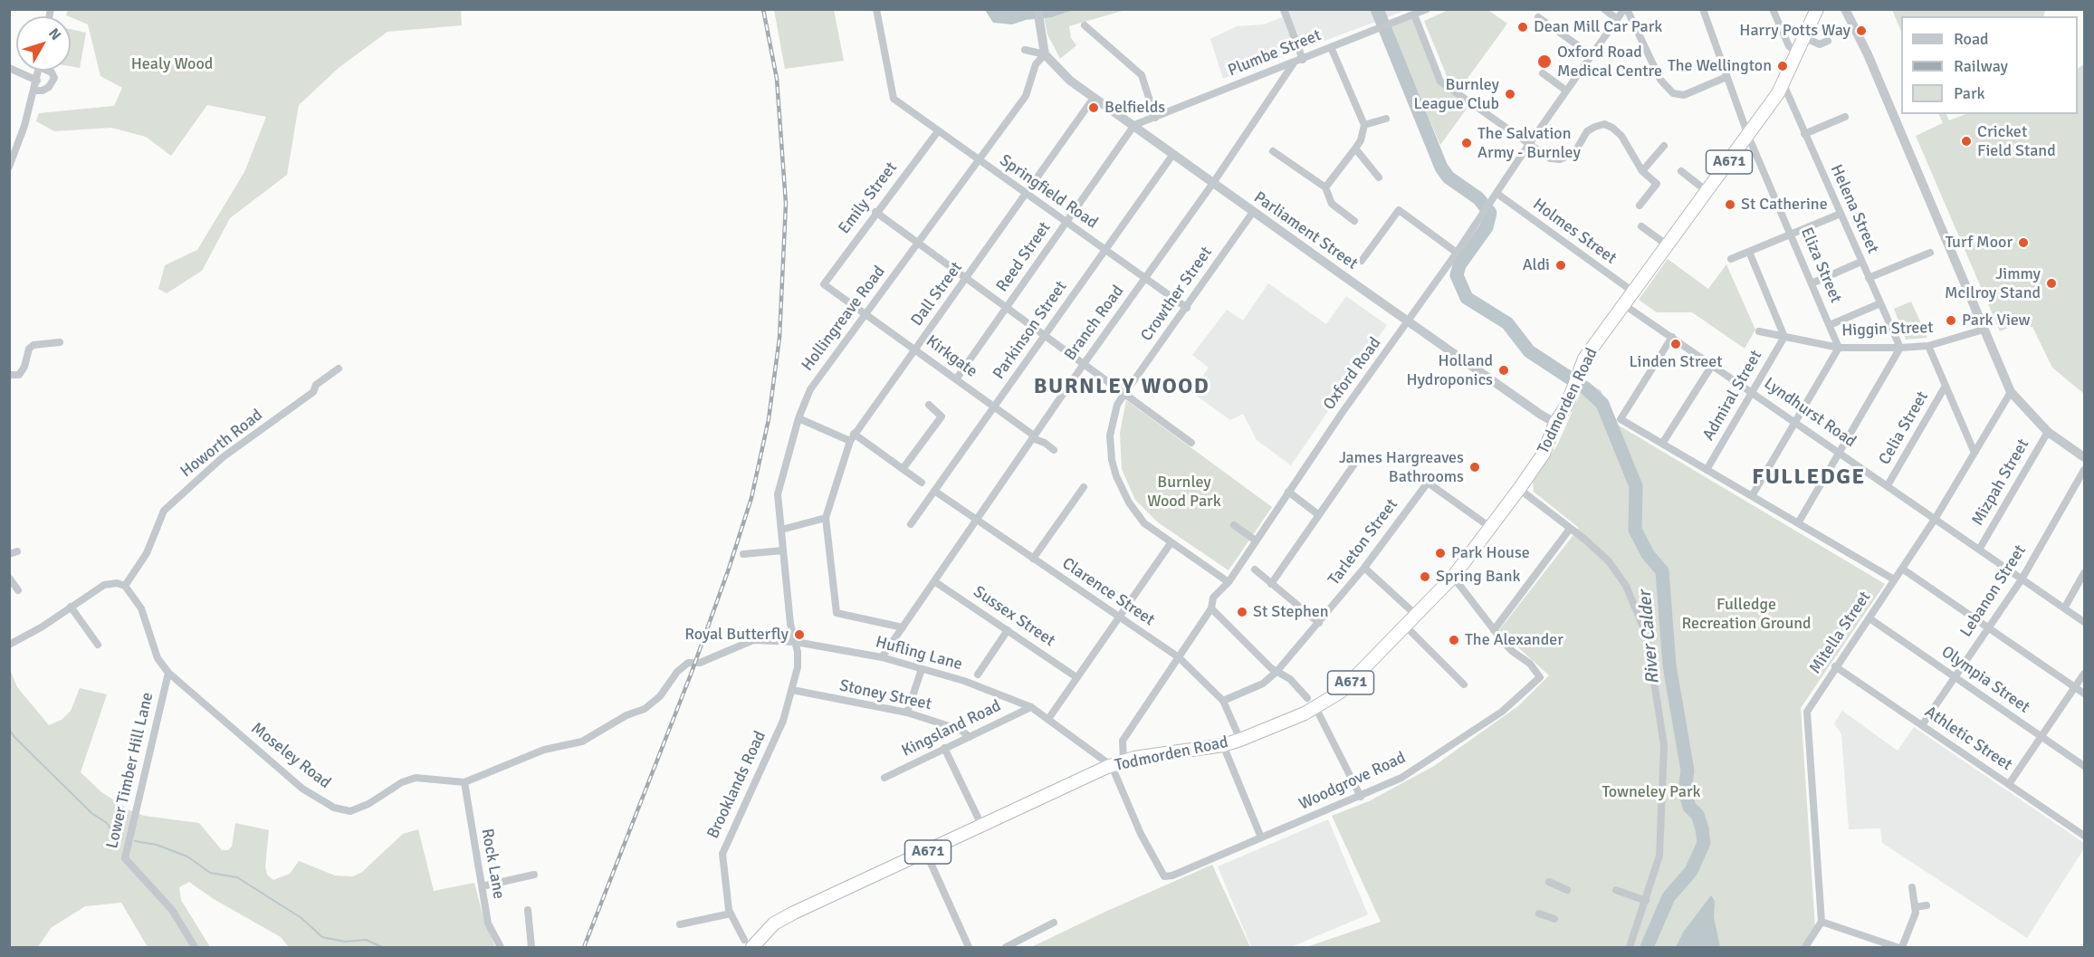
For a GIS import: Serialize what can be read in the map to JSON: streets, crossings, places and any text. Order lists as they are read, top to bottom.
{
  "streets": {
    "highway": ["A671", "Todmorden Road"],
    "street": [
      "Plumbe Street",
      "Springfield Road",
      "Emily Street",
      "Helena Street",
      "Parliament Street",
      "Holmes Street",
      "Reed Street",
      "Eliza Street",
      "Dall Street",
      "Crowther Street",
      "Hollingreave Road",
      "Branch Road",
      "Higgin Street",
      "Parkinson Street",
      "Kirkgate",
      "Oxford Road",
      "Admiral Street",
      "Lyndhurst Road",
      "Celia Street",
      "Howorth Road",
      "Mizpah Street",
      "Tarleton Street",
      "Lebanon Street",
      "Clarence Street",
      "Sussex Street",
      "Mitella Street",
      "Hufling Lane",
      "Olympia Street",
      "Stoney Street",
      "Kingsland Road",
      "Athletic Street",
      "Moseley Road",
      "Lower Timber Hill Lane",
      "Woodgrove Road",
      "Brooklands Road",
      "Rock Lane"
    ]
  },
  "crossings": [
    ["Plumbe Street", "Parliament Street"],
    ["Plumbe Street", "Reed Street"],
    ["Plumbe Street", "Branch Road"],
    ["Springfield Road", "Emily Street"],
    ["Springfield Road", "Reed Street"],
    ["Springfield Road", "Dall Street"],
    ["Springfield Road", "Crowther Street"],
    ["Springfield Road", "Hollingreave Road"],
    ["Springfield Road", "Branch Road"],
    ["Springfield Road", "Parkinson Street"],
    ["Emily Street", "Kirkgate"],
    ["Helena Street", "Higgin Street"],
    ["Helena Street", "Todmorden Road"],
    ["Parliament Street", "Reed Street"],
    ["Parliament Street", "Dall Street"],
    ["Parliament Street", "Crowther Street"],
    ["Parliament Street", "Hollingreave Road"],
    ["Parliament Street", "Branch Road"],
    ["Parliament Street", "Parkinson Street"],
    ["Parliament Street", "Oxford Road"],
    ["Parliament Street", "Todmorden Road"],
    ["Holmes Street", "Oxford Road"],
    ["Holmes Street", "Todmorden Road"],
    ["Reed Street", "Kirkgate"],
    ["Eliza Street", "Higgin Street"],
    ["Eliza Street", "Todmorden Road"],
    ["Dall Street", "Kirkgate"],
    ["Crowther Street", "Oxford Road"],
    ["Hollingreave Road", "Kirkgate"],
    ["Hollingreave Road", "Hufling Lane"],
    ["Hollingreave Road", "Brooklands Road"],
    ["Branch Road", "Kirkgate"],
    ["Branch Road", "Clarence Street"],
    ["Branch Road", "Sussex Street"],
    ["Branch Road", "Hufling Lane"],
    ["Higgin Street", "Admiral Street"],
    ["Parkinson Street", "Kirkgate"],
    ["Parkinson Street", "Clarence Street"],
    ["Oxford Road", "Todmorden Road"],
    ["Oxford Road", "Clarence Street"],
    ["Oxford Road", "Hufling Lane"],
    ["Oxford Road", "Woodgrove Road"],
    ["Admiral Street", "Lyndhurst Road"],
    ["Todmorden Road", "Lyndhurst Road"],
    ["Todmorden Road", "Tarleton Street"],
    ["Todmorden Road", "Clarence Street"],
    ["Todmorden Road", "Hufling Lane"],
    ["Todmorden Road", "Woodgrove Road"],
    ["Todmorden Road", "Brooklands Road"],
    ["Lyndhurst Road", "Celia Street"],
    ["Lyndhurst Road", "Mizpah Street"],
    ["Lyndhurst Road", "Lebanon Street"],
    ["Lyndhurst Road", "Mitella Street"],
    ["Howorth Road", "Moseley Road"],
    ["Tarleton Street", "Clarence Street"],
    ["Lebanon Street", "Olympia Street"],
    ["Lebanon Street", "Athletic Street"],
    ["Mitella Street", "Olympia Street"],
    ["Mitella Street", "Athletic Street"],
    ["Hufling Lane", "Kingsland Road"],
    ["Hufling Lane", "Moseley Road"],
    ["Hufling Lane", "Woodgrove Road"],
    ["Hufling Lane", "Brooklands Road"],
    ["Stoney Street", "Kingsland Road"],
    ["Stoney Street", "Brooklands Road"],
    ["Moseley Road", "Lower Timber Hill Lane"],
    ["Moseley Road", "Rock Lane"]
  ],
  "districts": ["BURNLEY WOOD", "FULLEDGE"],
  "water": ["River Calder"],
  "parks": [
    "Healy Wood",
    "Burnley Wood Park",
    "Fulledge Recreation Ground",
    "Towneley Park"
  ],
  "places": [
    "Dean Mill Car Park",
    "Harry Potts Way",
    "Oxford Road Medical Centre",
    "The Wellington",
    "Burnley League Club",
    "Belfields",
    "Cricket Field Stand",
    "The Salvation Army - Burnley",
    "St Catherine",
    "Turf Moor",
    "Aldi",
    "Jimmy McIlroy Stand",
    "Park View",
    "Linden Street",
    "Holland Hydroponics",
    "James Hargreaves Bathrooms",
    "Park House",
    "Spring Bank",
    "St Stephen",
    "Royal Butterfly",
    "The Alexander"
  ],
  "legend": ["Road", "Railway", "Park"],
  "north": "top right"
}
